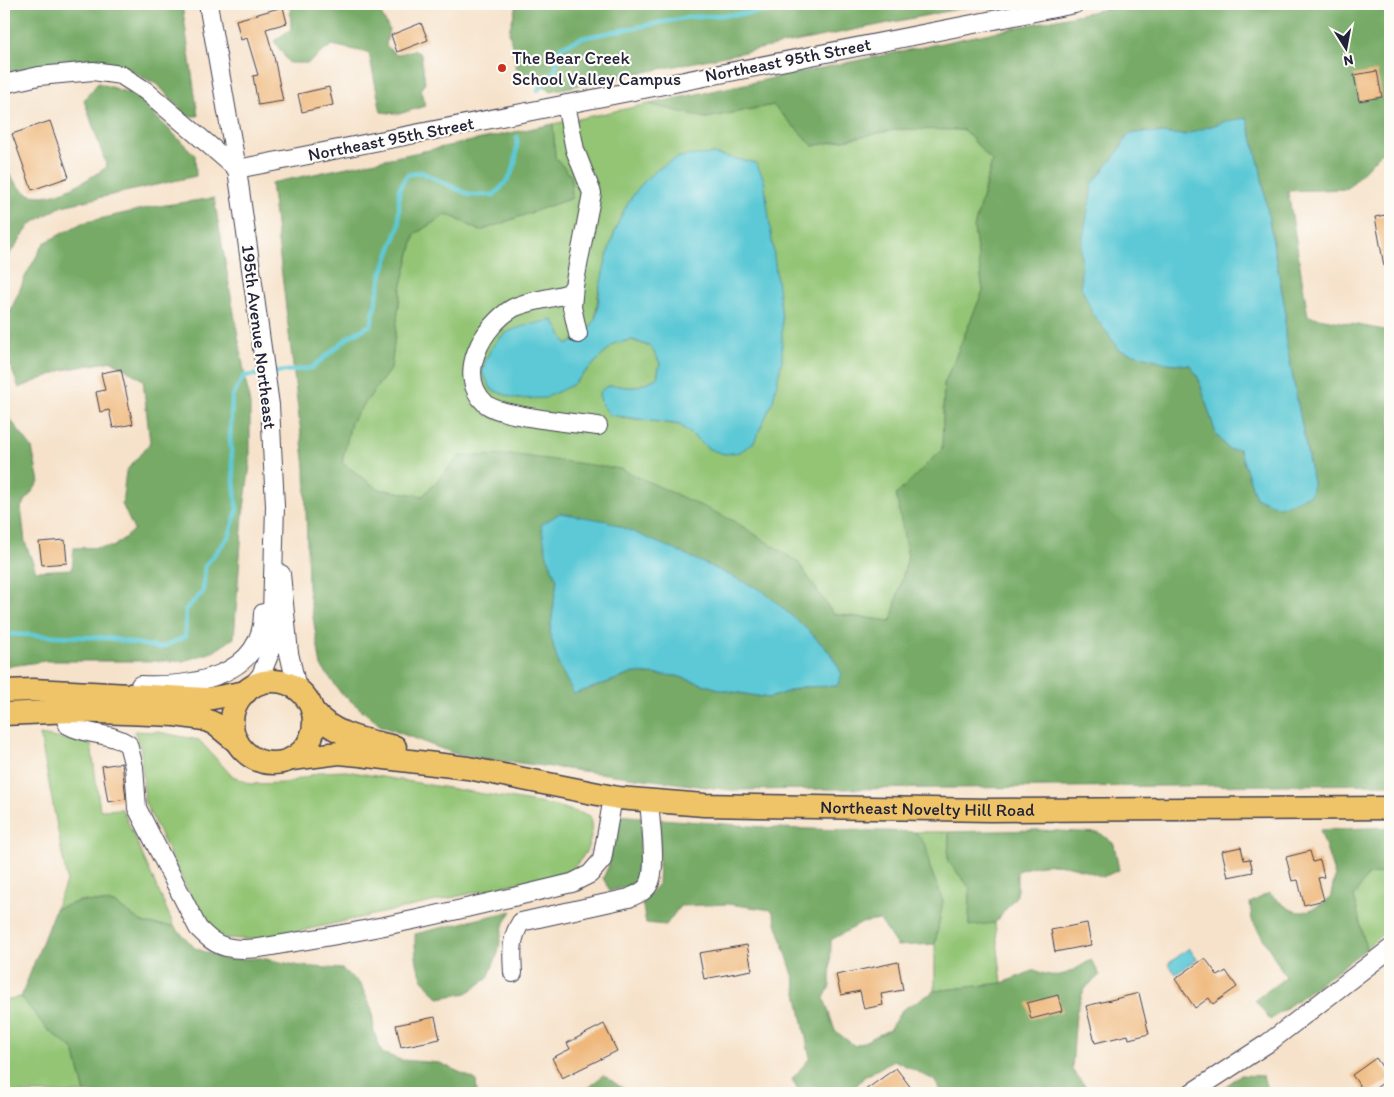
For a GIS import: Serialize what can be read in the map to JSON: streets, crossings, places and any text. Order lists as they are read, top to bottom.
{
  "streets": {
    "main road": ["Northeast Novelty Hill Road"],
    "street": ["Northeast 95th Street", "195th Avenue Northeast"]
  },
  "crossings": [
    ["Northeast 95th Street", "195th Avenue Northeast"]
  ],
  "places": ["The Bear Creek School Valley Campus"],
  "north": "bottom"
}
